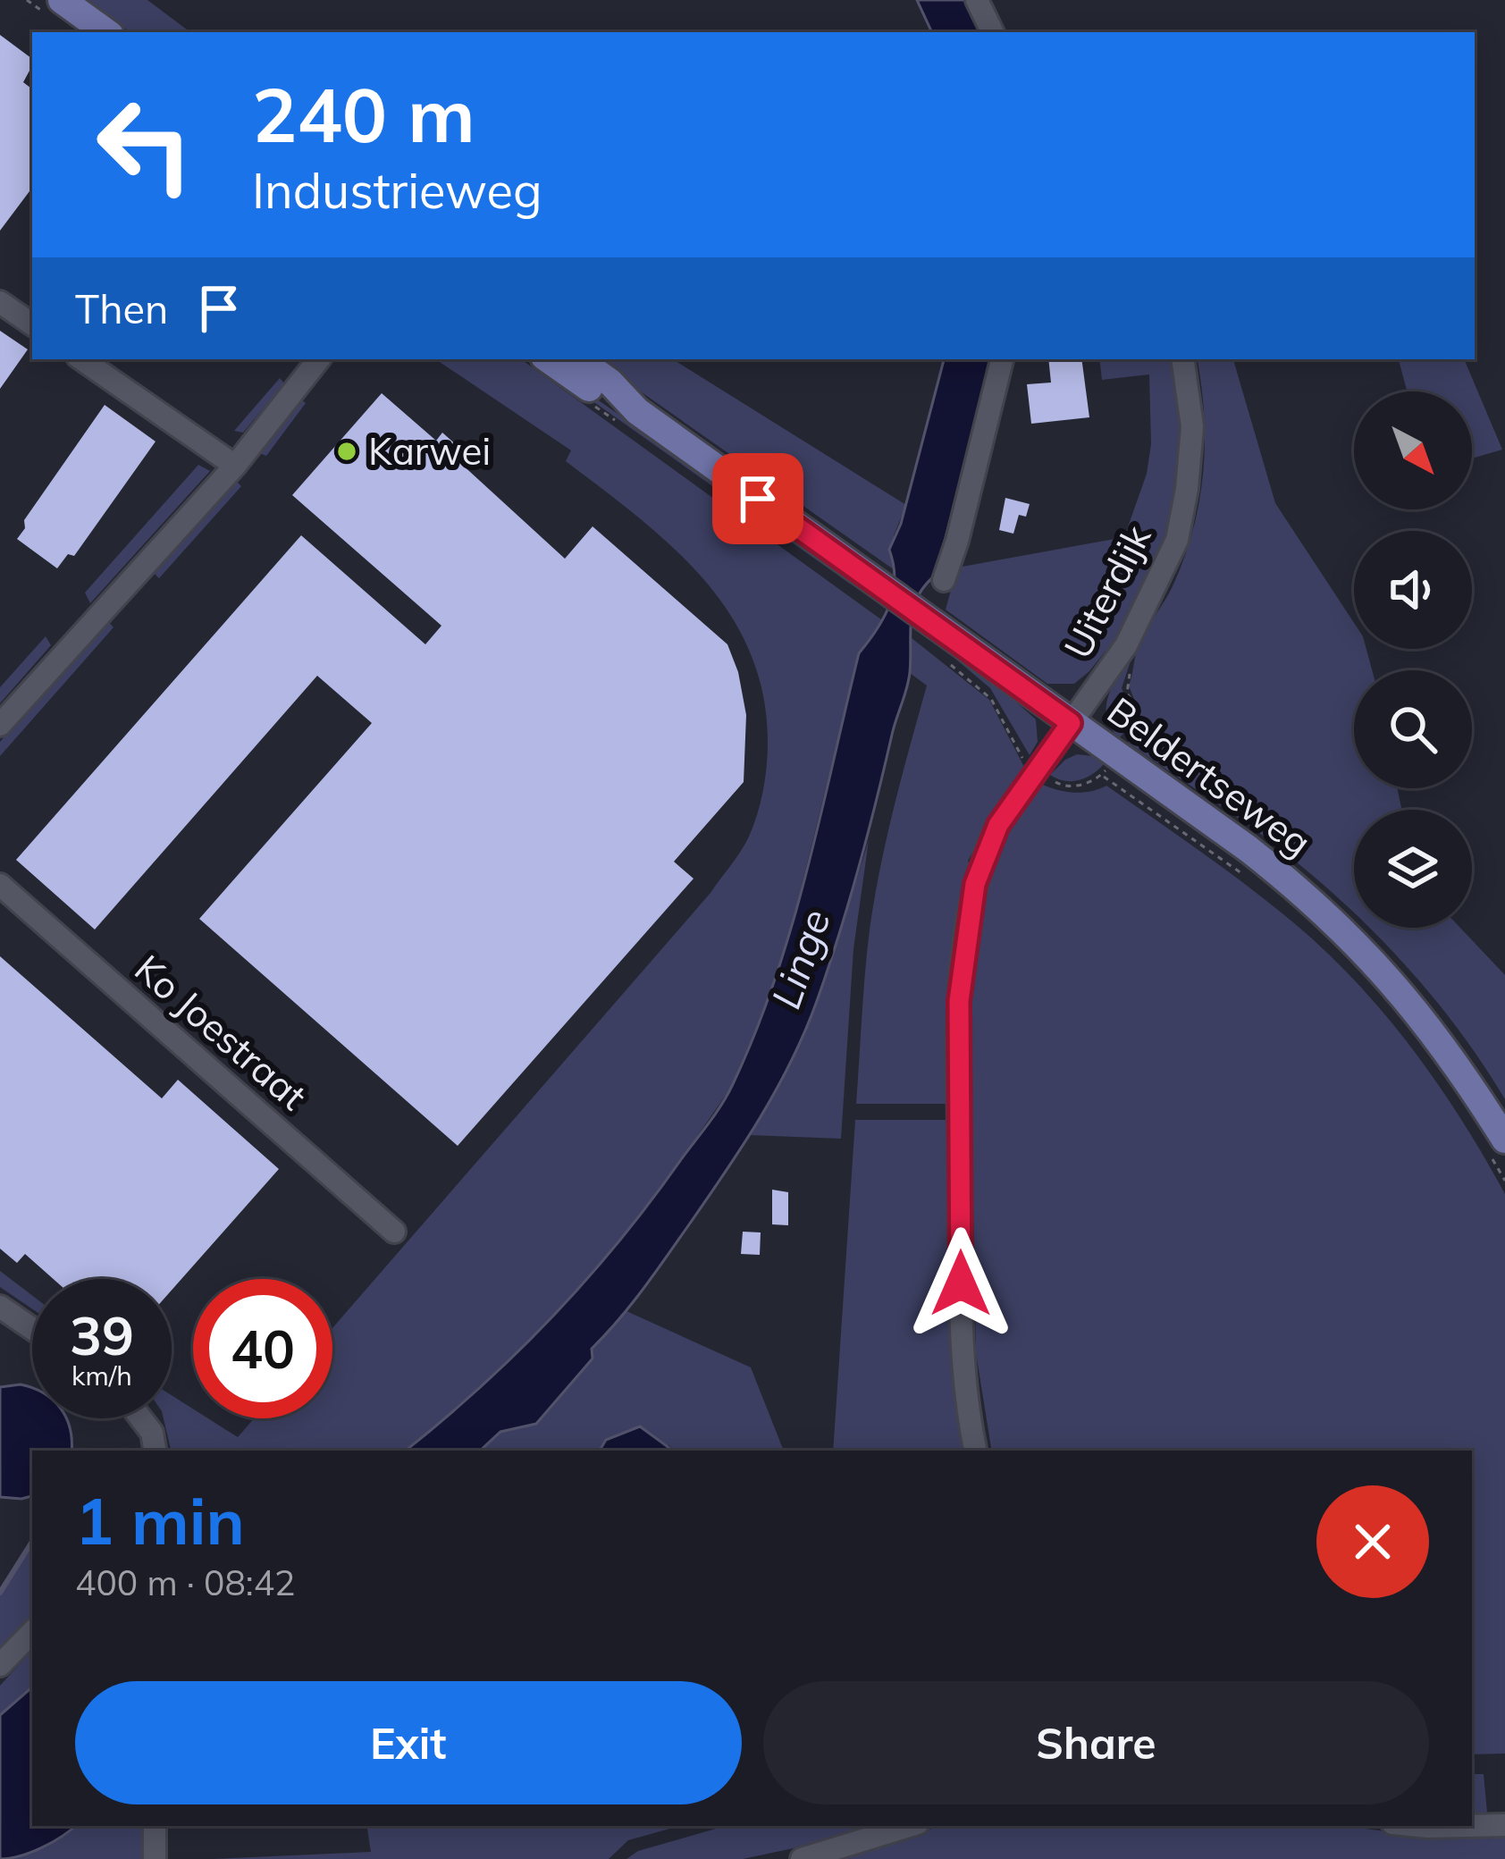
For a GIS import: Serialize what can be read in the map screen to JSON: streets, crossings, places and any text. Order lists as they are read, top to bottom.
{
  "streets": {
    "main road": ["Beldertseweg"],
    "street": ["Uiterdijk", "Ko Joestraat"]
  },
  "crossings": [
    ["Uiterdijk", "Beldertseweg"]
  ],
  "water": ["Linge"],
  "places": ["Karwei"],
  "north": "bottom right",
  "page": {
    "turn": ["240 m", "Industrieweg"],
    "then": "Then",
    "speed": "39 km/h",
    "limit": "40",
    "heading": ["1 min", "400 m · 08:42"],
    "buttons": ["Exit", "Share"]
  }
}
